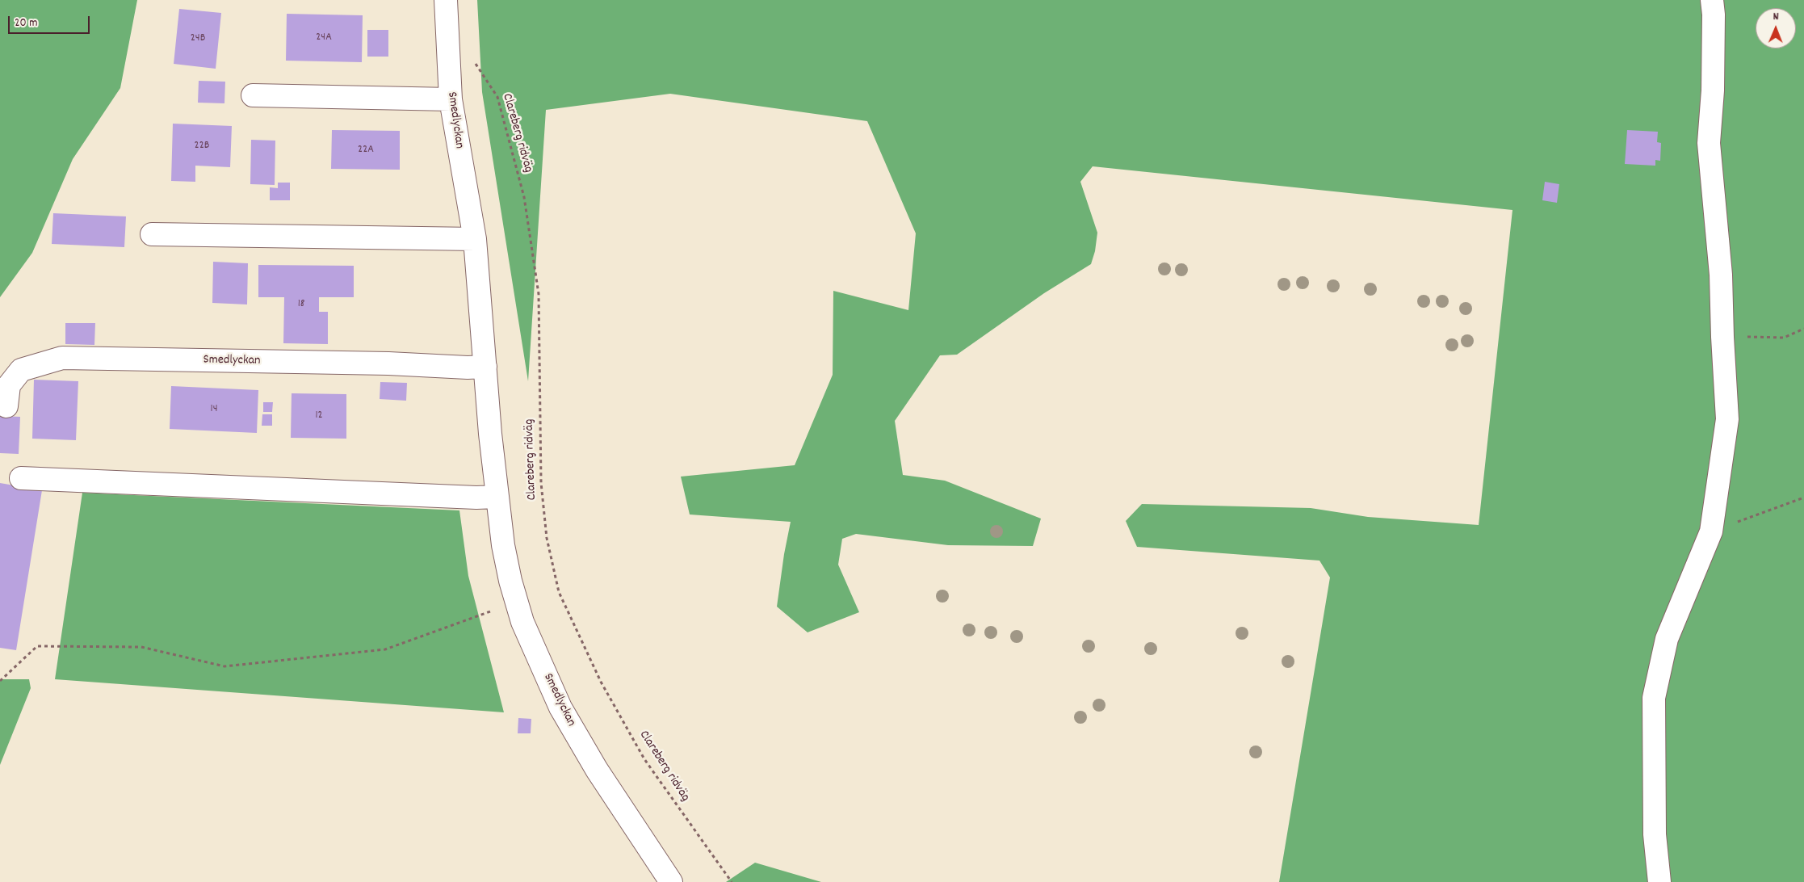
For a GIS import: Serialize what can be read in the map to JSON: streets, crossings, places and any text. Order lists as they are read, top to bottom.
{
  "streets": {
    "street": ["Smedlyckan"],
    "path": ["Clareberg ridväg"]
  },
  "house_numbers": [
    "24A",
    "24B",
    "22B",
    "22A",
    "18",
    "14",
    "12"
  ],
  "scale_bar": "20 m",
  "north": "top"
}
